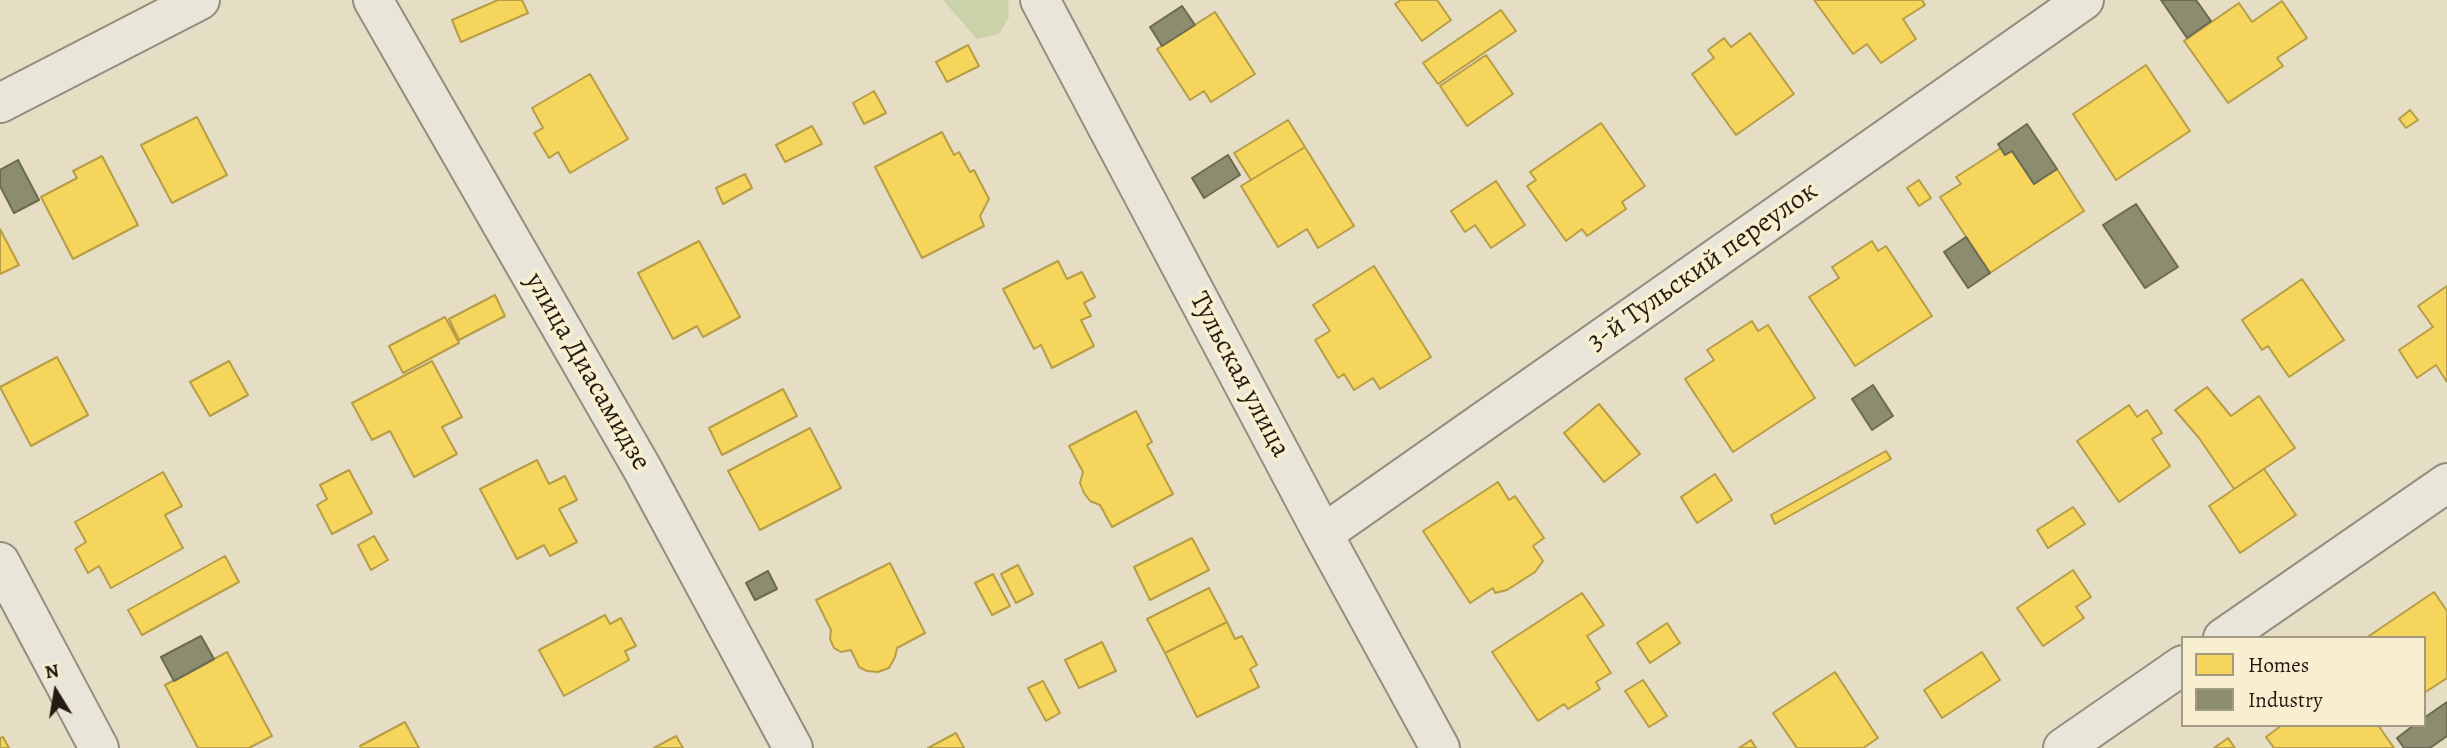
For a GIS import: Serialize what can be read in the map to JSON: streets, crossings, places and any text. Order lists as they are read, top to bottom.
{
  "streets": {
    "street": ["3-й Тульский переулок", "улица Диасамидзе", "Тульская улица"]
  },
  "crossings": [
    ["3-й Тульский переулок", "Тульская улица"]
  ],
  "legend": ["Homes", "Industry"],
  "north": "top"
}
